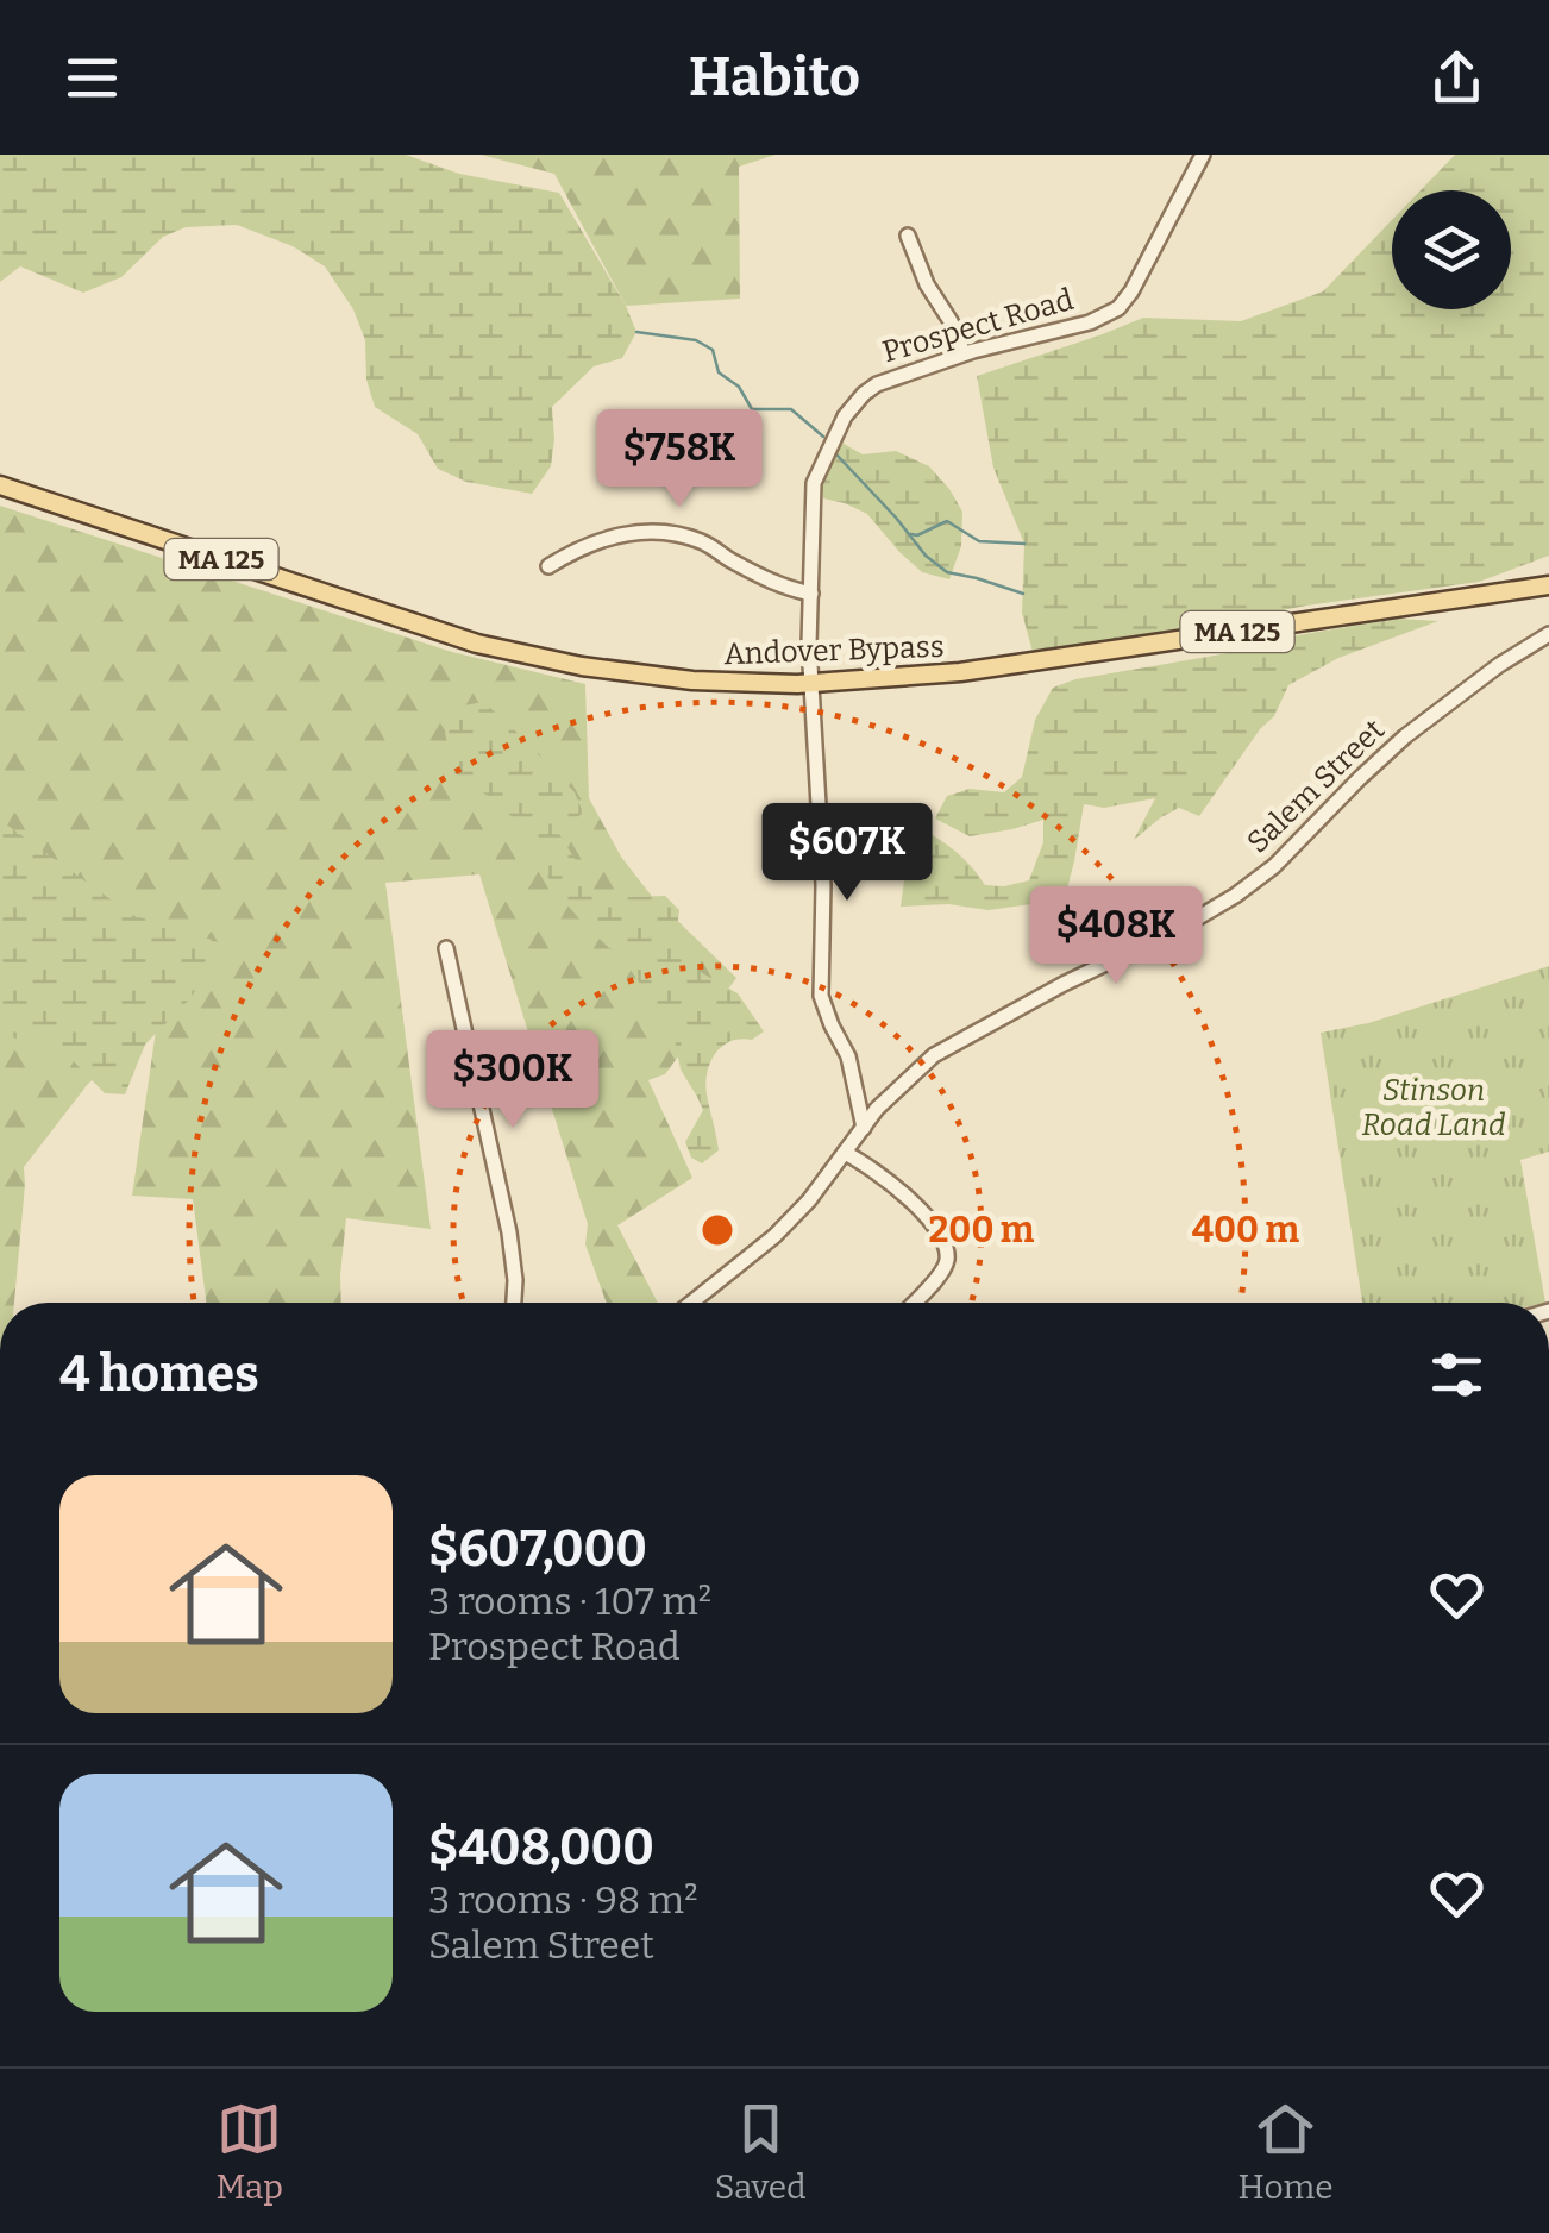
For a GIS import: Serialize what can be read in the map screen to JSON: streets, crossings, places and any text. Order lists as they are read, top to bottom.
{
  "streets": {
    "main road": ["MA 125", "Andover Bypass"],
    "street": ["Prospect Road", "Salem Street"]
  },
  "crossings": [
    ["Prospect Road", "Andover Bypass"],
    ["Prospect Road", "Salem Street"]
  ],
  "parks": ["Stinson Road Land"],
  "page": {
    "header": "Habito",
    "price": [
      "$758K",
      "$607K",
      "$408K",
      "$300K"
    ],
    "heading": "4 homes",
    "list": [
      {
        "name": "$607,000",
        "note": "3 rooms · 107 m² · Prospect Road"
      },
      {
        "name": "$408,000",
        "note": "3 rooms · 98 m² · Salem Street"
      }
    ],
    "tabs": ["Map", "Saved", "Home"]
  },
  "rings": ["200 m", "400 m"]
}
